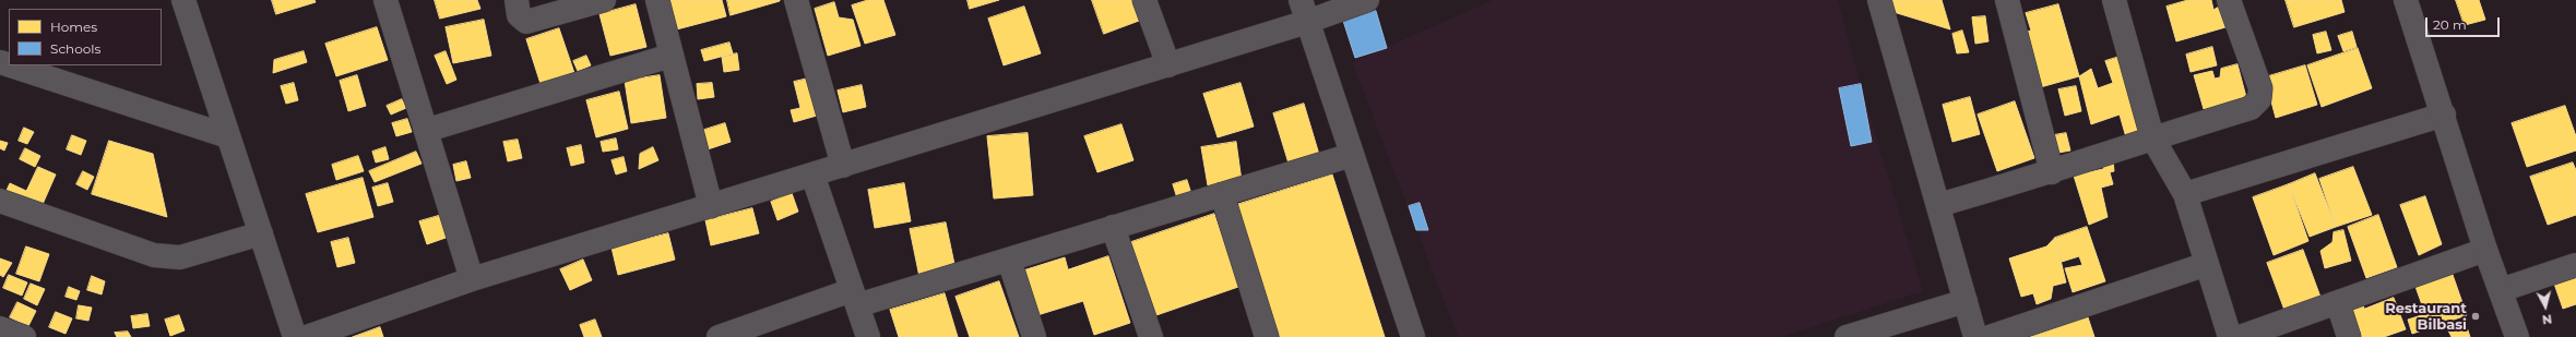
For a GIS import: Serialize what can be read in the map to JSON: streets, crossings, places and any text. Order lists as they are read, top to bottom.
{
  "places": ["Restaurant Bilbasi"],
  "legend": ["Homes", "Schools"],
  "scale_bar": "20 m",
  "north": "bottom"
}
